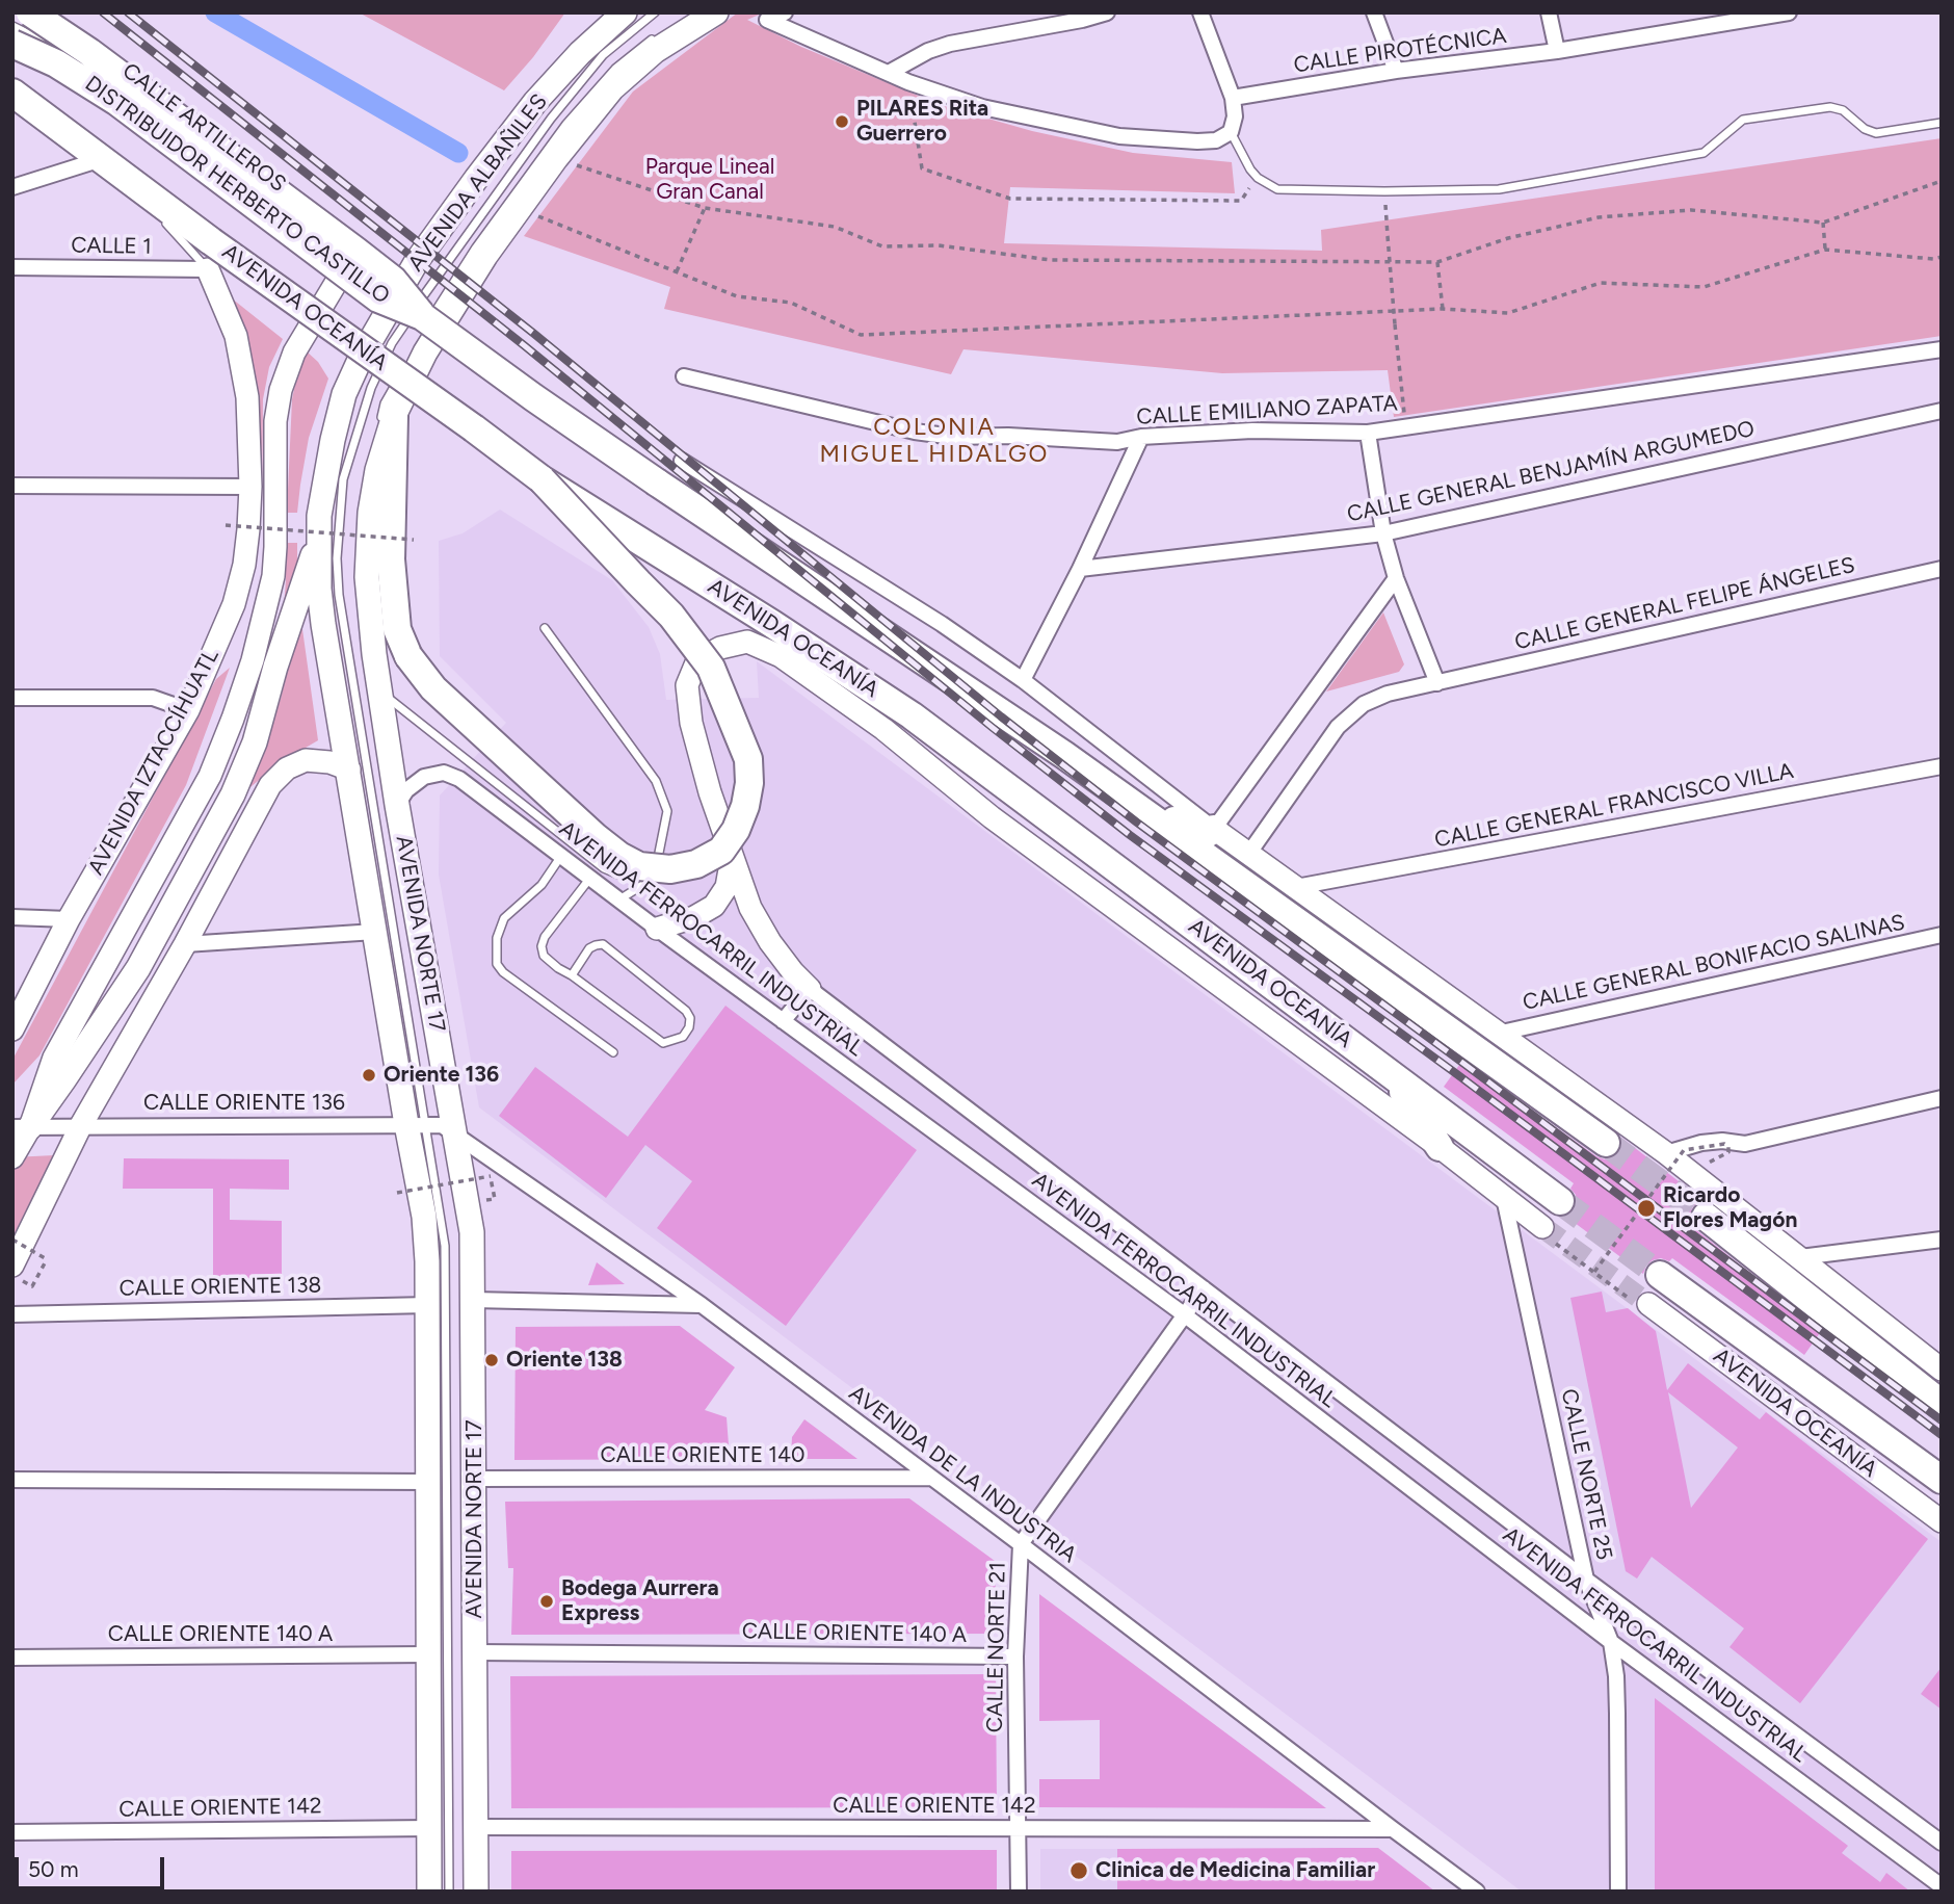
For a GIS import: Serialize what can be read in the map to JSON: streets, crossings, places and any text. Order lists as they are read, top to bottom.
{
  "streets": {
    "highway": ["DISTRIBUIDOR HERBERTO CASTILLO", "AVENIDA OCEANÍA"],
    "main road": ["AVENIDA ALBAÑILES", "AVENIDA IZTACCÍHUATL", "AVENIDA NORTE 17"],
    "street": [
      "CALLE PIROTÉCNICA",
      "CALLE 1",
      "CALLE EMILIANO ZAPATA",
      "CALLE GENERAL BENJAMÍN ARGUMEDO",
      "CALLE GENERAL FELIPE ÁNGELES",
      "CALLE GENERAL FRANCISCO VILLA",
      "AVENIDA FERROCARRIL INDUSTRIAL",
      "CALLE GENERAL BONIFACIO SALINAS",
      "CALLE ORIENTE 136",
      "CALLE ORIENTE 138",
      "CALLE ORIENTE 140",
      "AVENIDA DE LA INDUSTRIA",
      "CALLE NORTE 25",
      "CALLE ORIENTE 140 A",
      "CALLE NORTE 21",
      "CALLE ORIENTE 142"
    ]
  },
  "crossings": [
    ["AVENIDA ALBAÑILES", "AVENIDA NORTE 17"],
    ["CALLE 1", "AVENIDA IZTACCÍHUATL"],
    ["AVENIDA OCEANÍA", "AVENIDA FERROCARRIL INDUSTRIAL"],
    ["AVENIDA OCEANÍA", "CALLE NORTE 25"],
    ["AVENIDA NORTE 17", "AVENIDA FERROCARRIL INDUSTRIAL"],
    ["AVENIDA NORTE 17", "CALLE ORIENTE 136"],
    ["AVENIDA NORTE 17", "CALLE ORIENTE 138"],
    ["AVENIDA NORTE 17", "CALLE ORIENTE 140"],
    ["AVENIDA NORTE 17", "AVENIDA DE LA INDUSTRIA"],
    ["AVENIDA NORTE 17", "CALLE ORIENTE 140 A"],
    ["AVENIDA NORTE 17", "CALLE ORIENTE 142"],
    ["AVENIDA FERROCARRIL INDUSTRIAL", "CALLE NORTE 25"],
    ["AVENIDA FERROCARRIL INDUSTRIAL", "CALLE NORTE 21"],
    ["CALLE ORIENTE 140", "AVENIDA DE LA INDUSTRIA"],
    ["AVENIDA DE LA INDUSTRIA", "CALLE NORTE 21"],
    ["AVENIDA DE LA INDUSTRIA", "CALLE ORIENTE 142"],
    ["CALLE ORIENTE 140 A", "CALLE NORTE 21"],
    ["CALLE NORTE 21", "CALLE ORIENTE 142"]
  ],
  "districts": ["COLONIA MIGUEL HIDALGO"],
  "parks": ["Parque Lineal Gran Canal"],
  "places": [
    "PILARES Rita Guerrero",
    "Oriente 136",
    "Ricardo Flores Magón",
    "Oriente 138",
    "Bodega Aurrera Express",
    "Clinica de Medicina Familiar"
  ],
  "scale_bar": "50 m"
}
